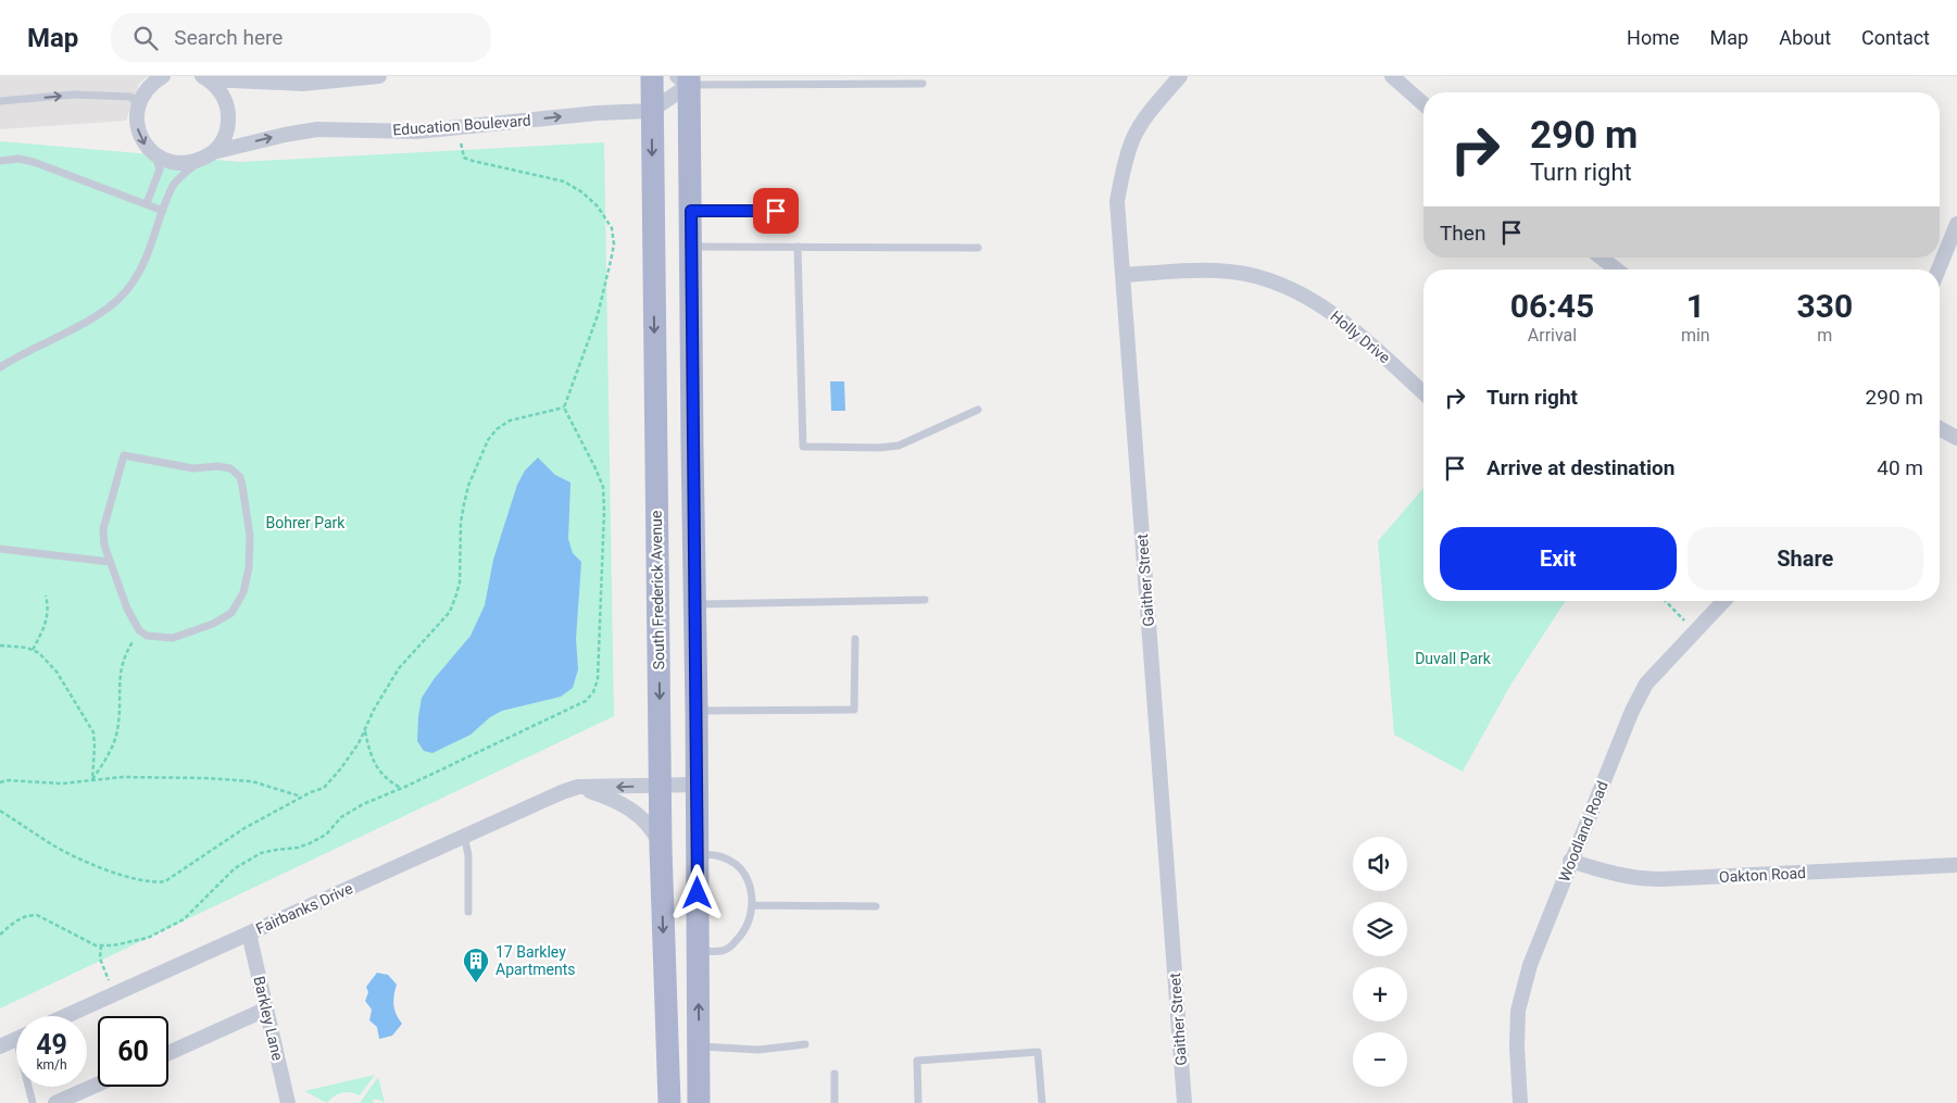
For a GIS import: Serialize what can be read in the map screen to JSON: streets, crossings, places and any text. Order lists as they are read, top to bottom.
{
  "streets": {
    "main road": ["South Frederick Avenue"],
    "street": [
      "Education Boulevard",
      "Holly Drive",
      "Gaither Street",
      "Woodland Road",
      "Oakton Road",
      "Fairbanks Drive",
      "Barkley Lane"
    ]
  },
  "crossings": [
    ["Education Boulevard", "South Frederick Avenue"],
    ["Holly Drive", "Gaither Street"],
    ["South Frederick Avenue", "Fairbanks Drive"],
    ["Woodland Road", "Oakton Road"],
    ["Fairbanks Drive", "Barkley Lane"]
  ],
  "parks": ["Bohrer Park", "Duvall Park"],
  "places": {
    "building": ["17 Barkley Apartments"]
  },
  "page": {
    "header": "Map",
    "search": "Search here",
    "nav": [
      "Home",
      "Map",
      "About",
      "Contact"
    ],
    "turn": ["290 m", "Turn right"],
    "then": "Then",
    "eta": [
      "06:45",
      "Arrival",
      "1",
      "min",
      "330",
      "m"
    ],
    "list": [
      {
        "name": "Turn right",
        "value": "290 m"
      },
      {
        "name": "Arrive at destination",
        "value": "40 m"
      }
    ],
    "buttons": ["Exit", "Share"],
    "map_buttons": ["+", "−"],
    "speed": "49 km/h",
    "limit": "60"
  }
}
